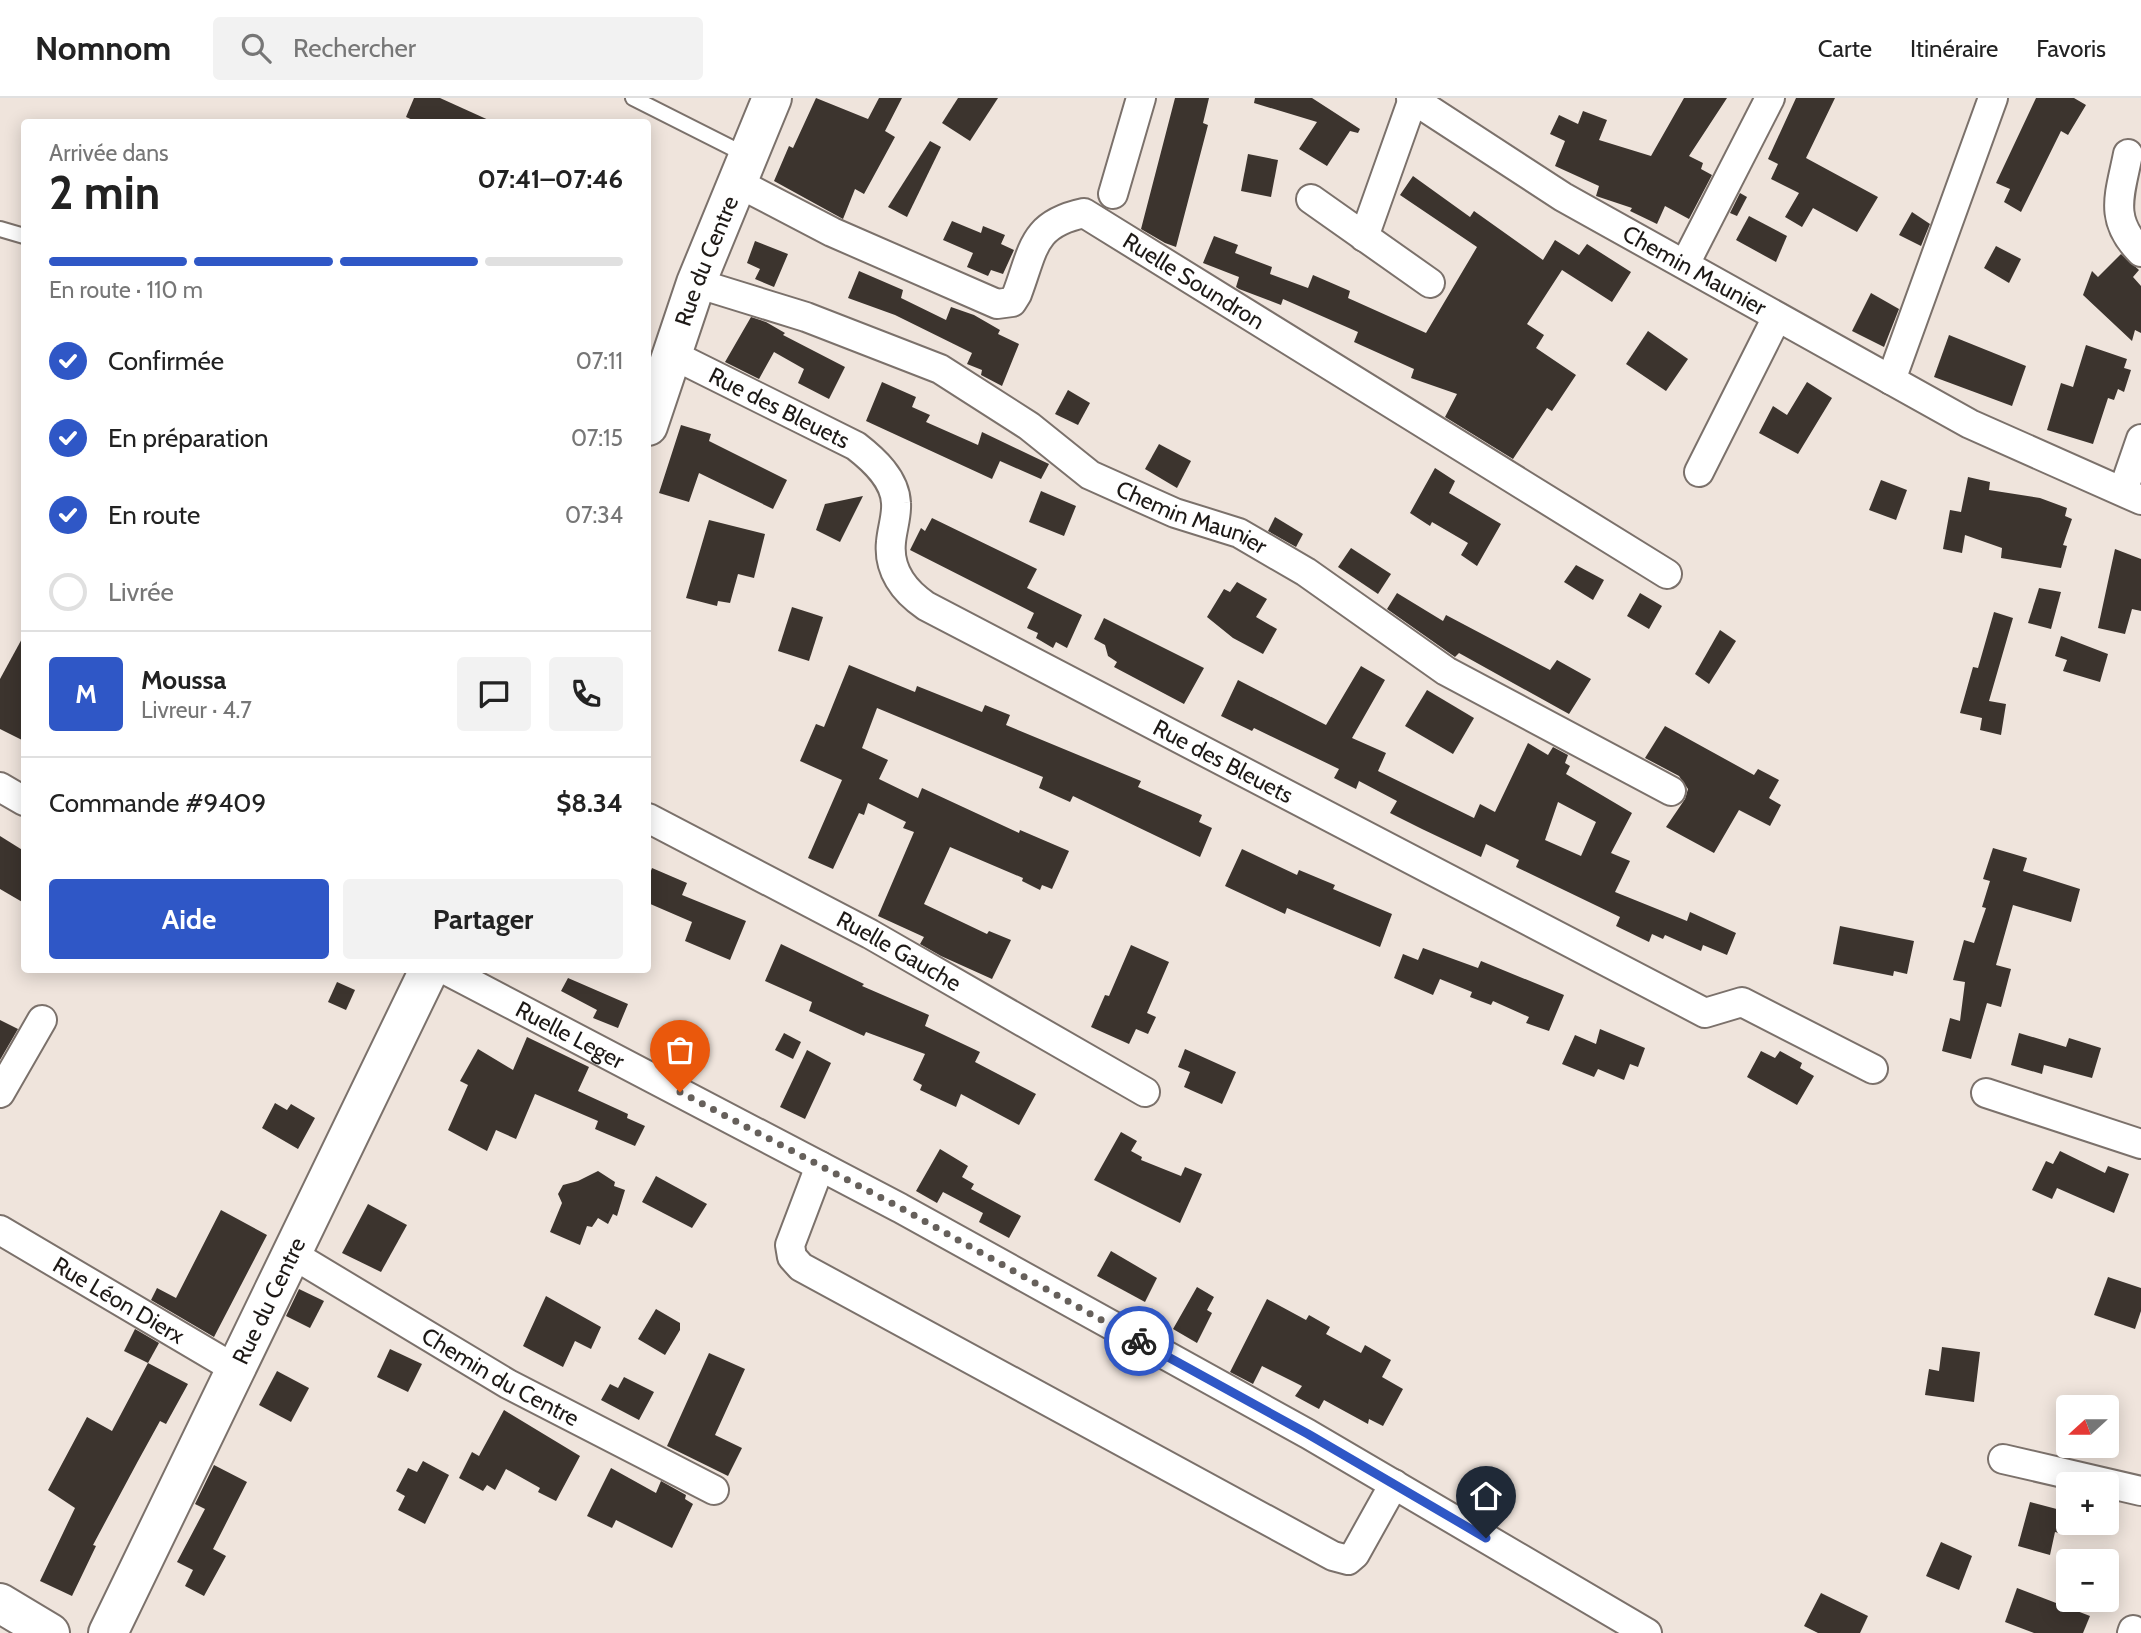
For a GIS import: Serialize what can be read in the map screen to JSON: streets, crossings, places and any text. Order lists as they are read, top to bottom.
{
  "streets": {
    "street": [
      "Rue du Centre",
      "Chemin Maunier",
      "Ruelle Soundron",
      "Rue des Bleuets",
      "Ruelle Gauche",
      "Ruelle Leger",
      "Rue Léon Dierx",
      "Chemin du Centre"
    ]
  },
  "crossings": [
    ["Rue du Centre", "Chemin Maunier"],
    ["Rue du Centre", "Ruelle Soundron"],
    ["Rue du Centre", "Rue des Bleuets"],
    ["Rue du Centre", "Rue Léon Dierx"],
    ["Rue du Centre", "Chemin du Centre"]
  ],
  "north": "left",
  "page": {
    "header": "Nomnom",
    "search": "Rechercher",
    "nav": ["Carte", "Itinéraire", "Favoris"],
    "heading": ["2 min", "Arrivée dans", "07:41–07:46"],
    "panel": [
      "Moussa",
      "Livreur · 4.7",
      "Commande #9409",
      "$8.34"
    ],
    "bar": "En route · 110 m",
    "list": [
      ["Confirmée", "07:11"],
      ["En préparation", "07:15"],
      ["En route", "07:34"],
      "Livrée"
    ],
    "round": "M",
    "buttons": ["Aide", "Partager"],
    "map_buttons": ["+", "−"]
  }
}
